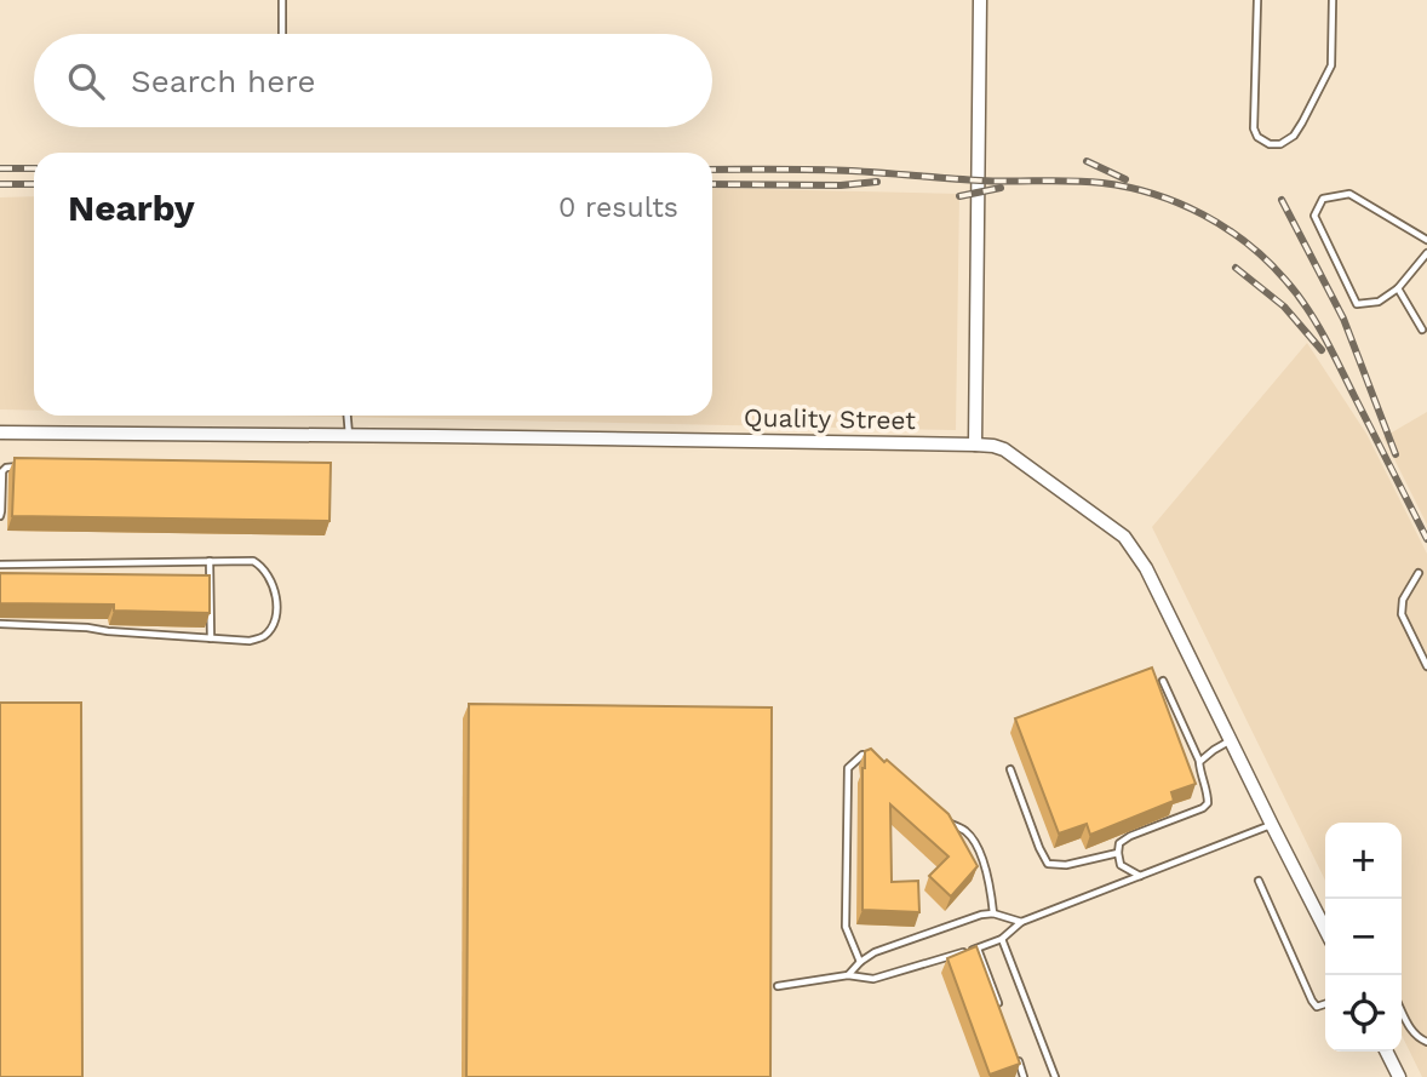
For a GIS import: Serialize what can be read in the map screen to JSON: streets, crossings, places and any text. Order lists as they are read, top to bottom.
{
  "streets": {
    "street": ["Quality Street"]
  },
  "page": {
    "search": "Search here",
    "heading": ["Nearby", "0 results"],
    "map_buttons": ["+", "−"]
  }
}
